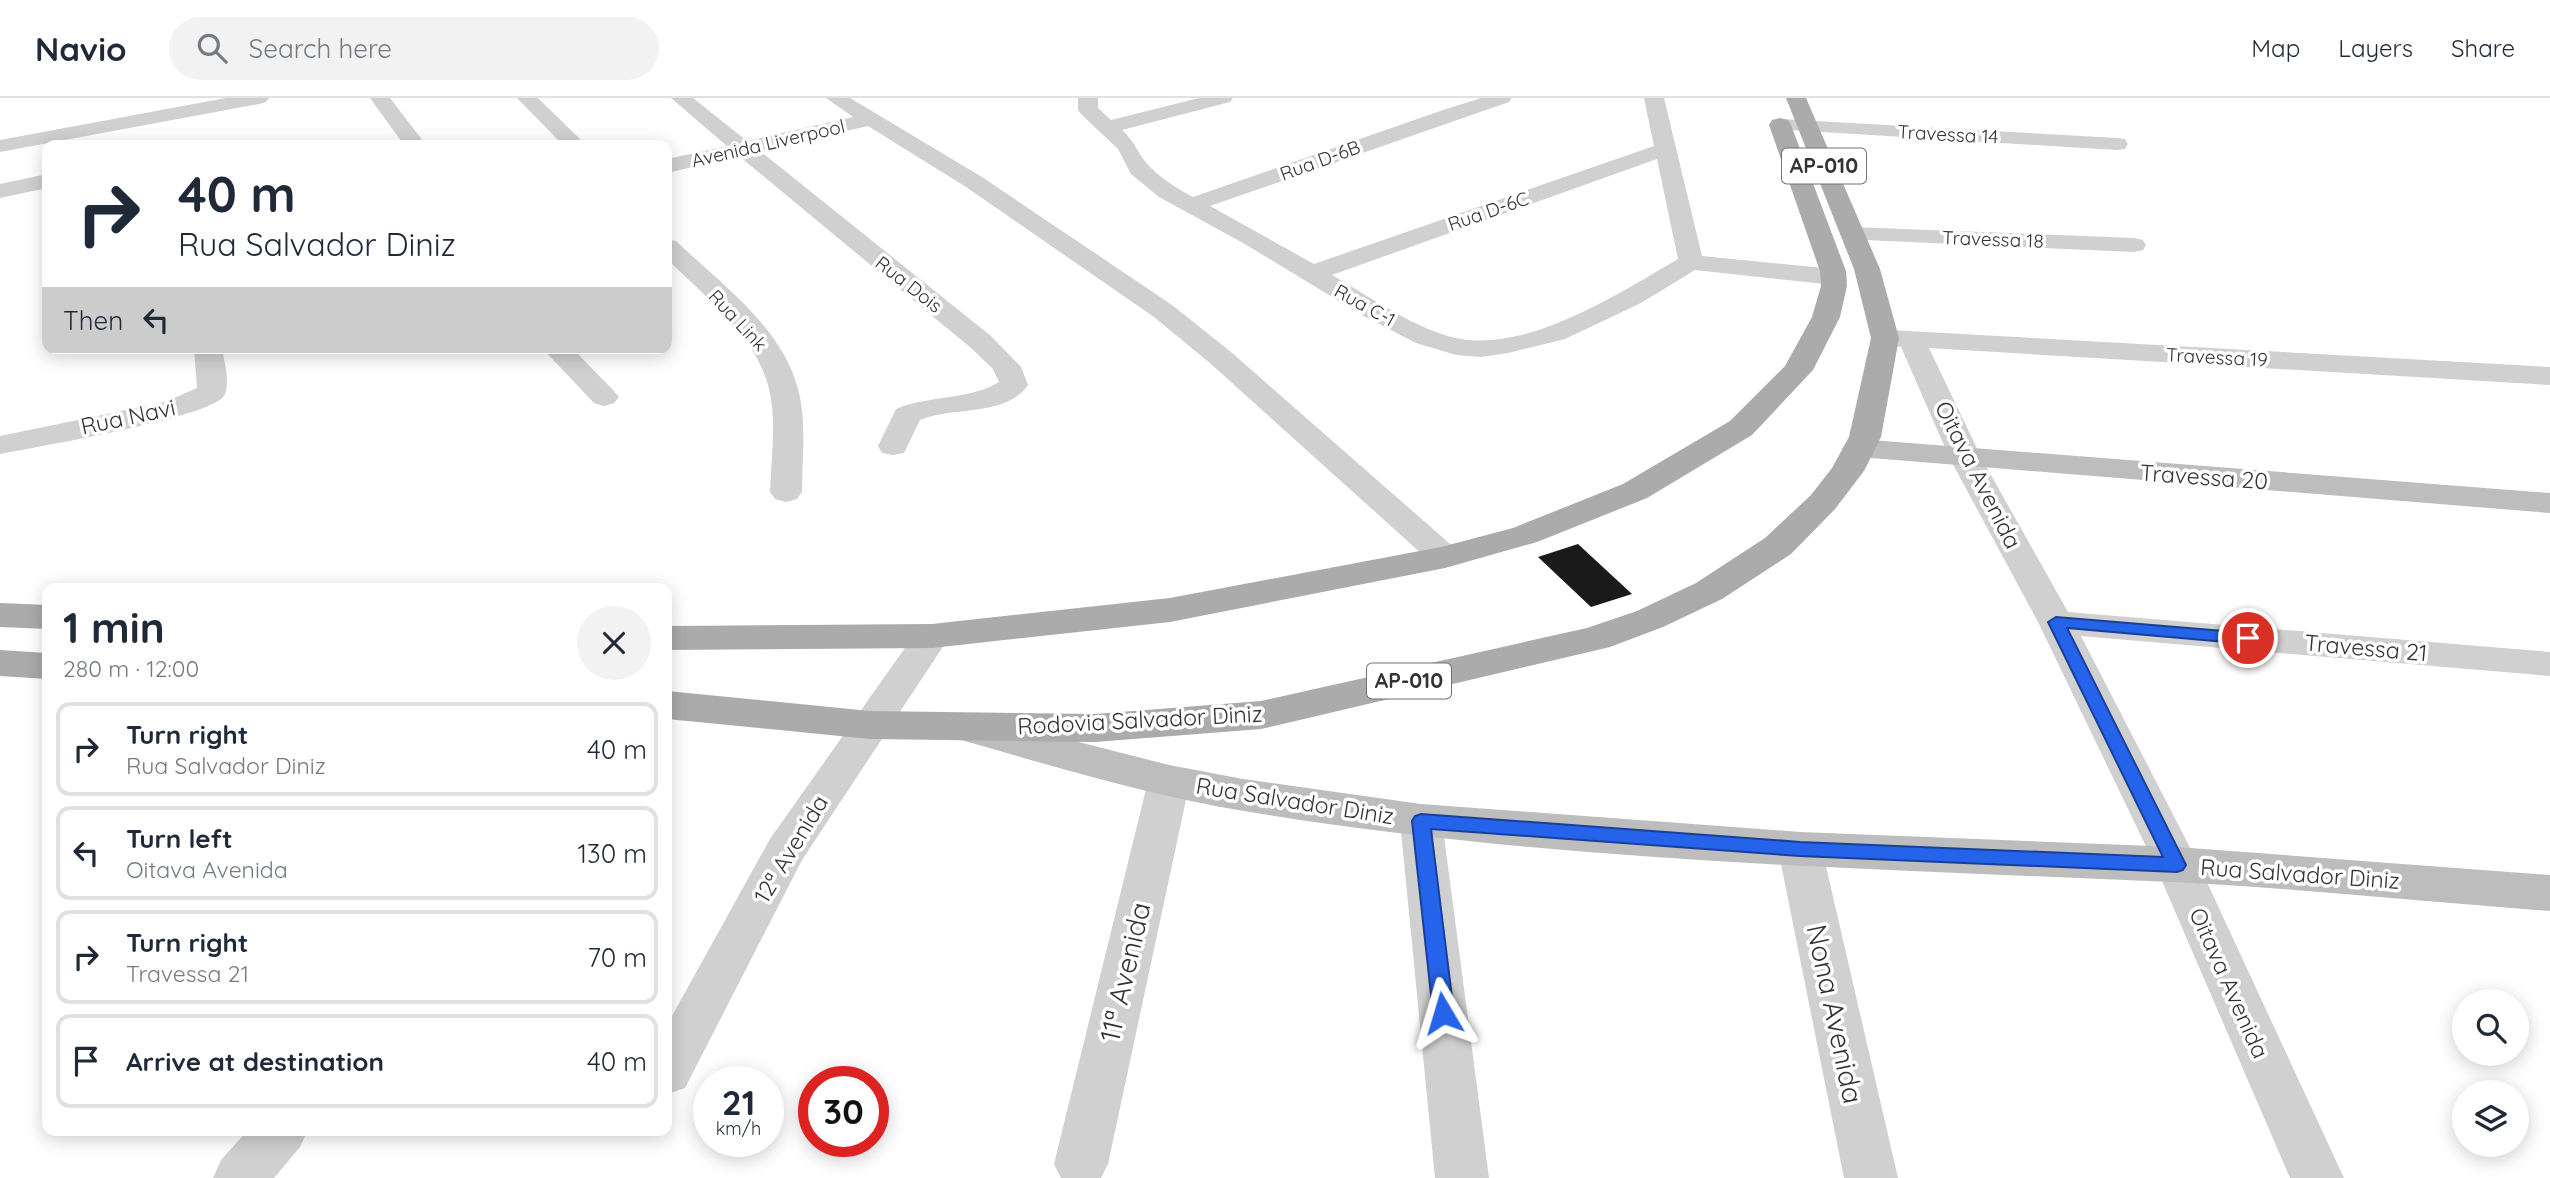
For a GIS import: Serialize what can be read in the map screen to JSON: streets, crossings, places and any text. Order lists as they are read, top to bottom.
{
  "streets": {
    "main road": ["AP-010", "Rodovia Salvador Diniz"],
    "street": [
      "Travessa 14",
      "Avenida Liverpool",
      "Rua D-6B",
      "Rua D-6C",
      "Travessa 18",
      "Rua Dois",
      "Rua C-1",
      "Rua Link",
      "Travessa 19",
      "Rua Navi",
      "Oitava Avenida",
      "Travessa 20",
      "Travessa 21",
      "Rua Salvador Diniz",
      "12ª Avenida",
      "11ª Avenida",
      "Nona Avenida"
    ]
  },
  "crossings": [
    ["Travessa 14", "AP-010"],
    ["Avenida Liverpool", "Rua Dois"],
    ["Rua D-6B", "Rua C-1"],
    ["AP-010", "Travessa 18"],
    ["AP-010", "Rodovia Salvador Diniz"],
    ["AP-010", "12ª Avenida"],
    ["Rua D-6C", "Rua C-1"],
    ["Travessa 18", "Rodovia Salvador Diniz"],
    ["Travessa 19", "Oitava Avenida"],
    ["Travessa 19", "Rodovia Salvador Diniz"],
    ["Oitava Avenida", "Travessa 20"],
    ["Oitava Avenida", "Travessa 21"],
    ["Oitava Avenida", "Rodovia Salvador Diniz"],
    ["Oitava Avenida", "Rua Salvador Diniz"],
    ["Travessa 20", "Rodovia Salvador Diniz"],
    ["Rodovia Salvador Diniz", "Rua Salvador Diniz"],
    ["Rodovia Salvador Diniz", "12ª Avenida"],
    ["Rua Salvador Diniz", "11ª Avenida"],
    ["Rua Salvador Diniz", "Nona Avenida"]
  ],
  "page": {
    "header": "Navio",
    "search": "Search here",
    "nav": ["Map", "Layers", "Share"],
    "turn": ["40 m", "Rua Salvador Diniz"],
    "then": "Then",
    "heading": ["1 min", "280 m · 12:00"],
    "list": [
      {
        "name": "Turn right",
        "note": "Rua Salvador Diniz",
        "value": "40 m"
      },
      {
        "name": "Turn left",
        "note": "Oitava Avenida",
        "value": "130 m"
      },
      {
        "name": "Turn right",
        "note": "Travessa 21",
        "value": "70 m"
      },
      {
        "name": "Arrive at destination",
        "value": "40 m"
      }
    ],
    "speed": "21 km/h",
    "limit": "30"
  }
}
